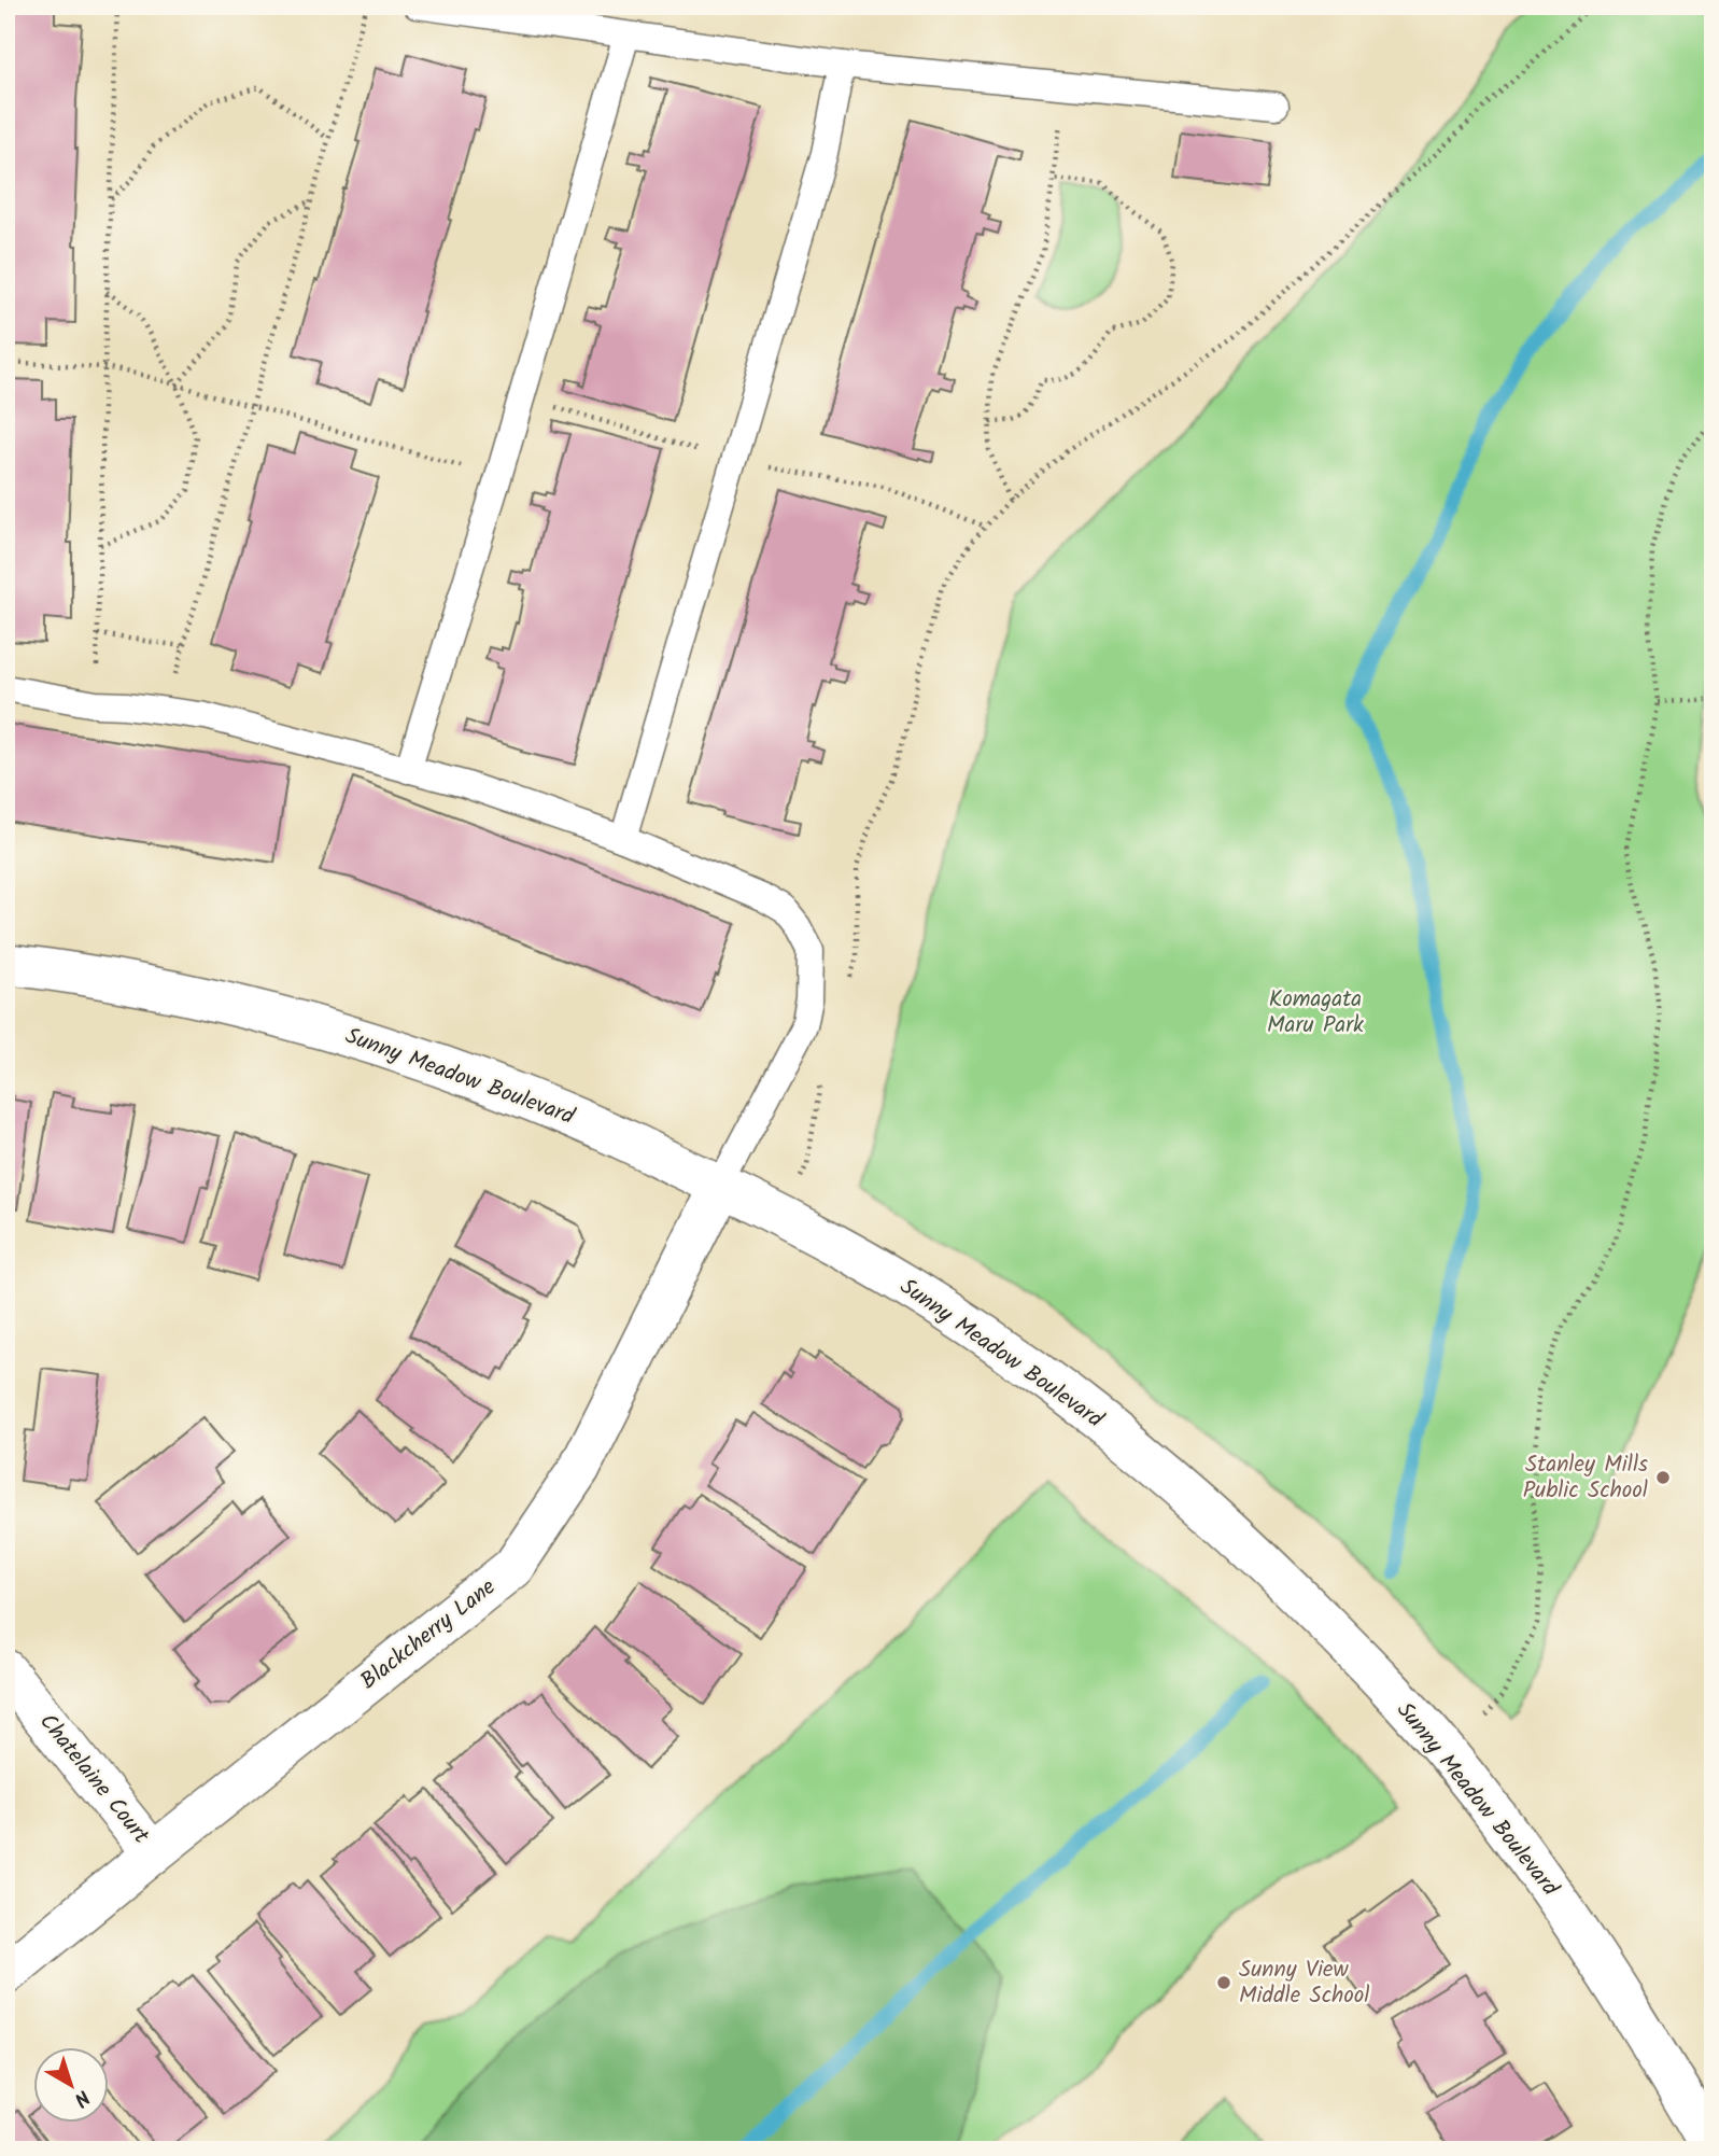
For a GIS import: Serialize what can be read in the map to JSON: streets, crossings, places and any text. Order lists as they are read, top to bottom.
{
  "streets": {
    "street": ["Sunny Meadow Boulevard", "Blackcherry Lane", "Chatelaine Court"]
  },
  "crossings": [
    ["Sunny Meadow Boulevard", "Blackcherry Lane"],
    ["Blackcherry Lane", "Chatelaine Court"]
  ],
  "parks": ["Komagata Maru Park"],
  "places": ["Stanley Mills Public School", "Sunny View Middle School"],
  "north": "bottom right"
}
